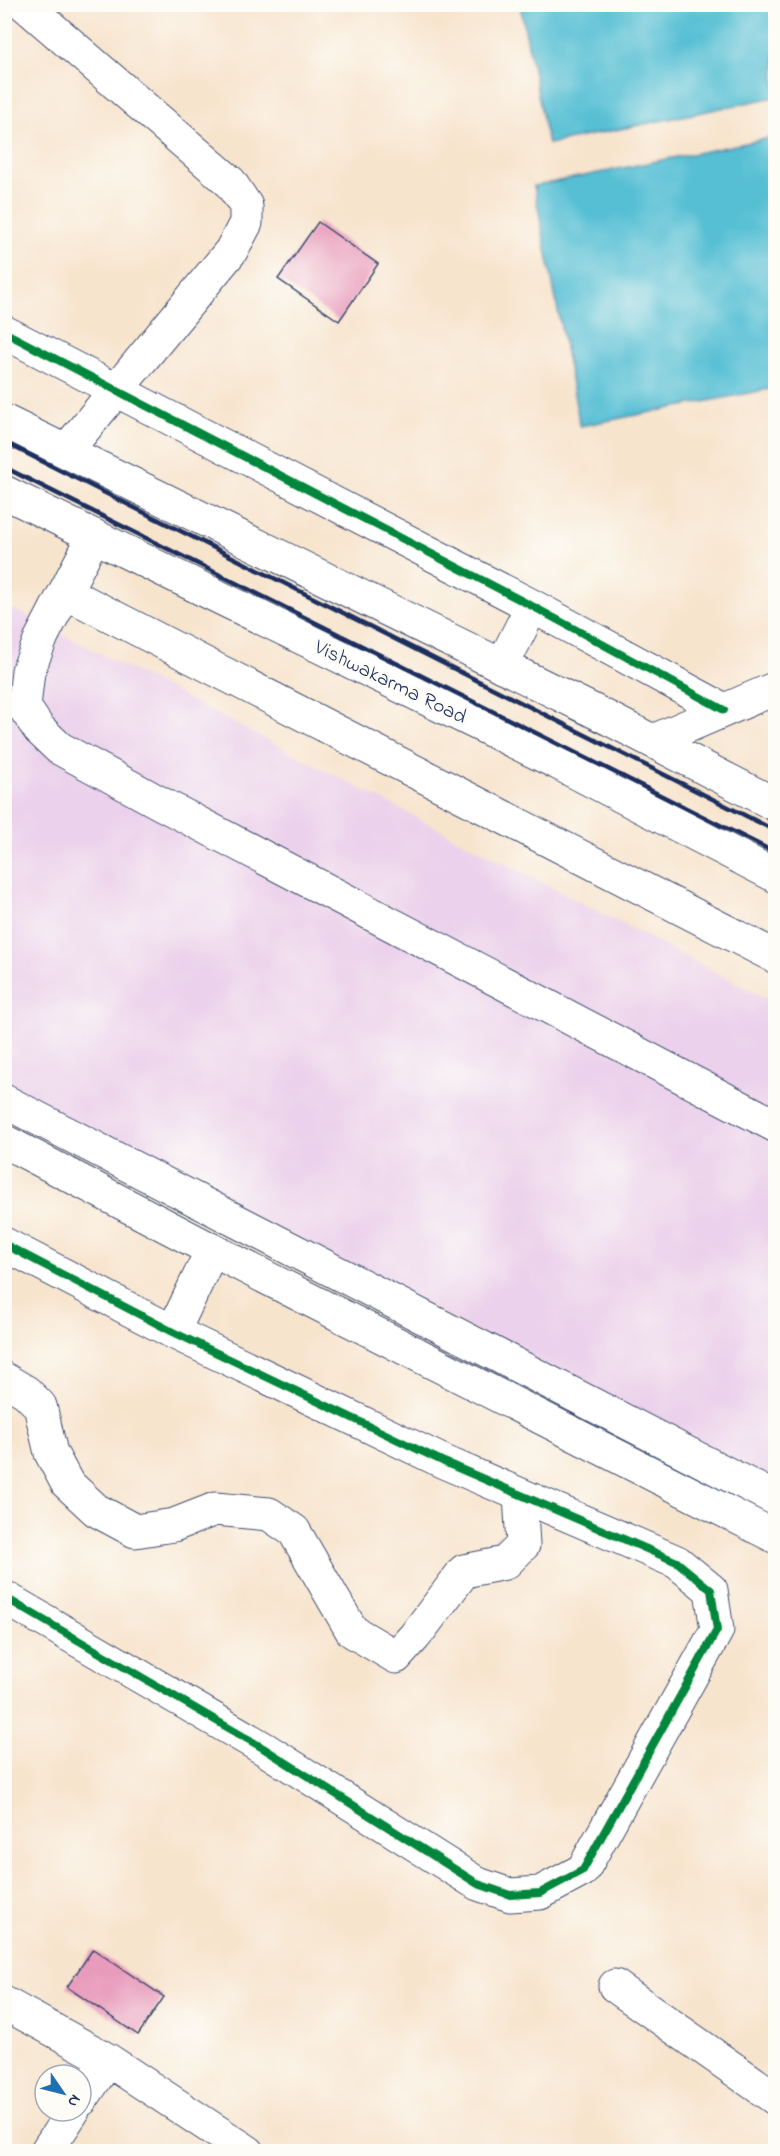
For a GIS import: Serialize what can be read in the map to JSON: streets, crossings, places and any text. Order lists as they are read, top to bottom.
{
  "streets": {
    "street": ["Vishwakarma Road"]
  },
  "north": "bottom right"
}
